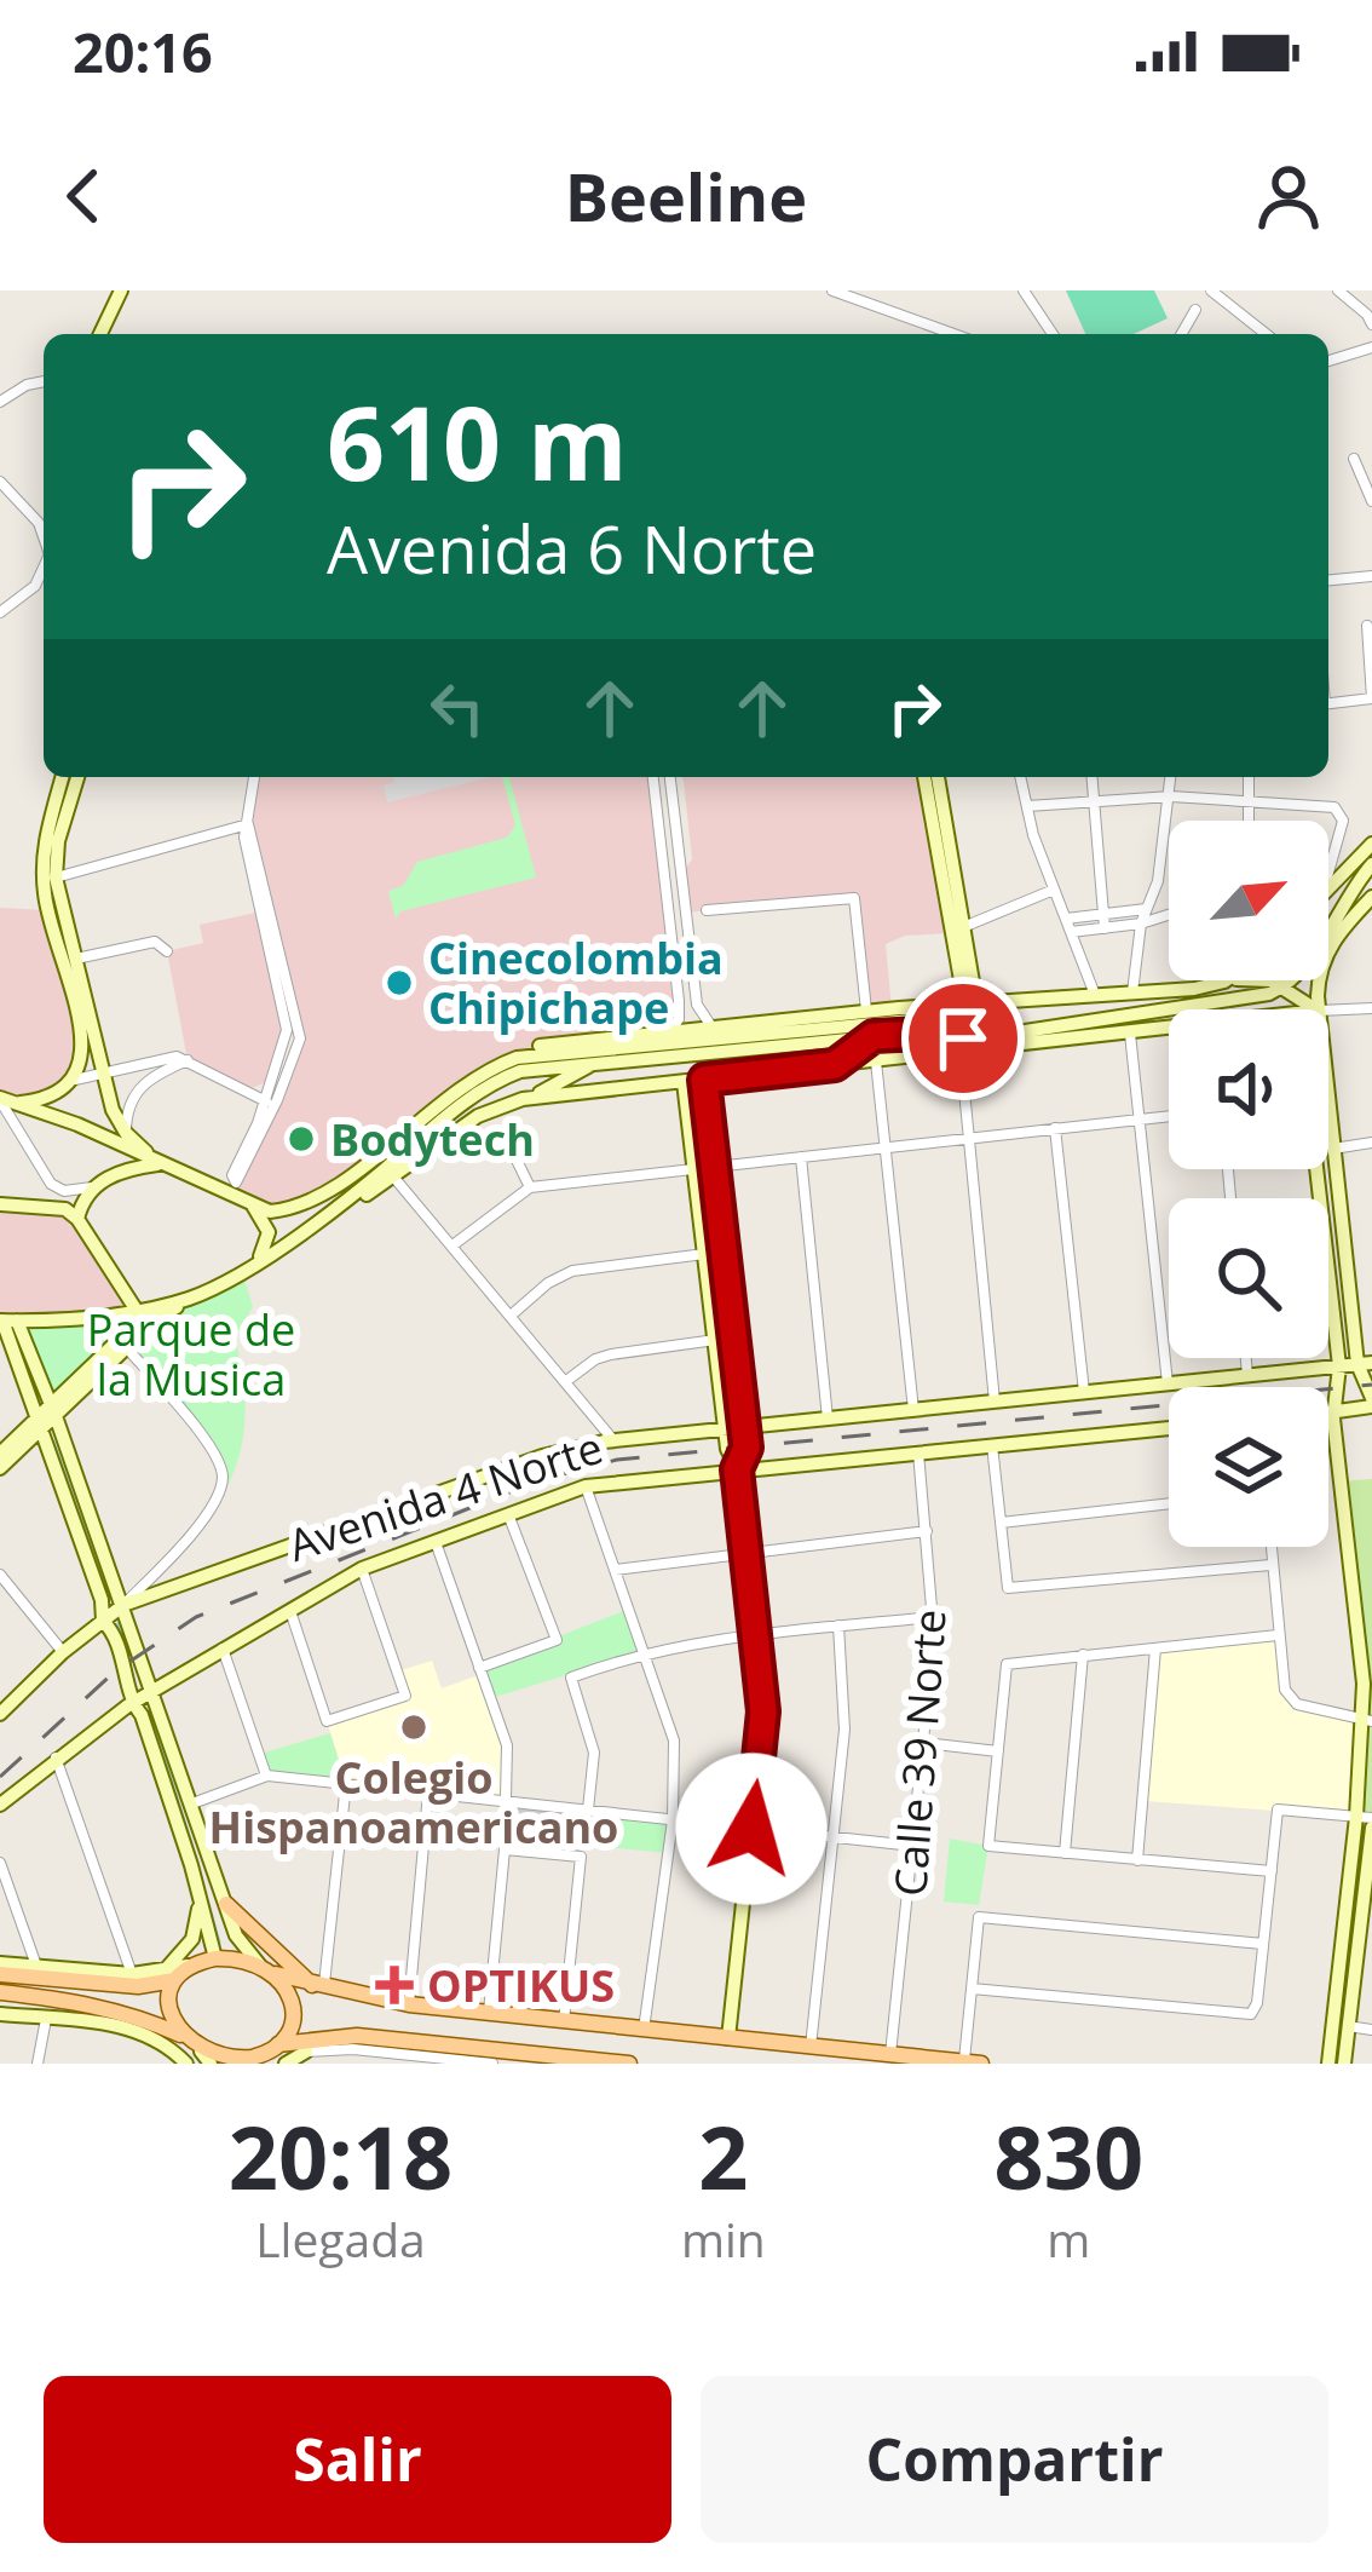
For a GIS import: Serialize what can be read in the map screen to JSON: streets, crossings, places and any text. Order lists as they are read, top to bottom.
{
  "streets": {
    "main road": ["Avenida 4 Norte"],
    "street": ["Calle 39 Norte"]
  },
  "crossings": [
    ["Avenida 4 Norte", "Calle 39 Norte"]
  ],
  "parks": ["Parque de la Musica"],
  "places": {
    "other": ["Cinecolombia Chipichape", "Bodytech", "Colegio Hispanoamericano"],
    "health": ["OPTIKUS"]
  },
  "north": "top right",
  "page": {
    "status": "20:16",
    "header": "Beeline",
    "turn": ["610 m", "Avenida 6 Norte"],
    "eta": [
      "20:18",
      "Llegada",
      "2",
      "min",
      "830",
      "m"
    ],
    "buttons": ["Salir", "Compartir"]
  }
}
